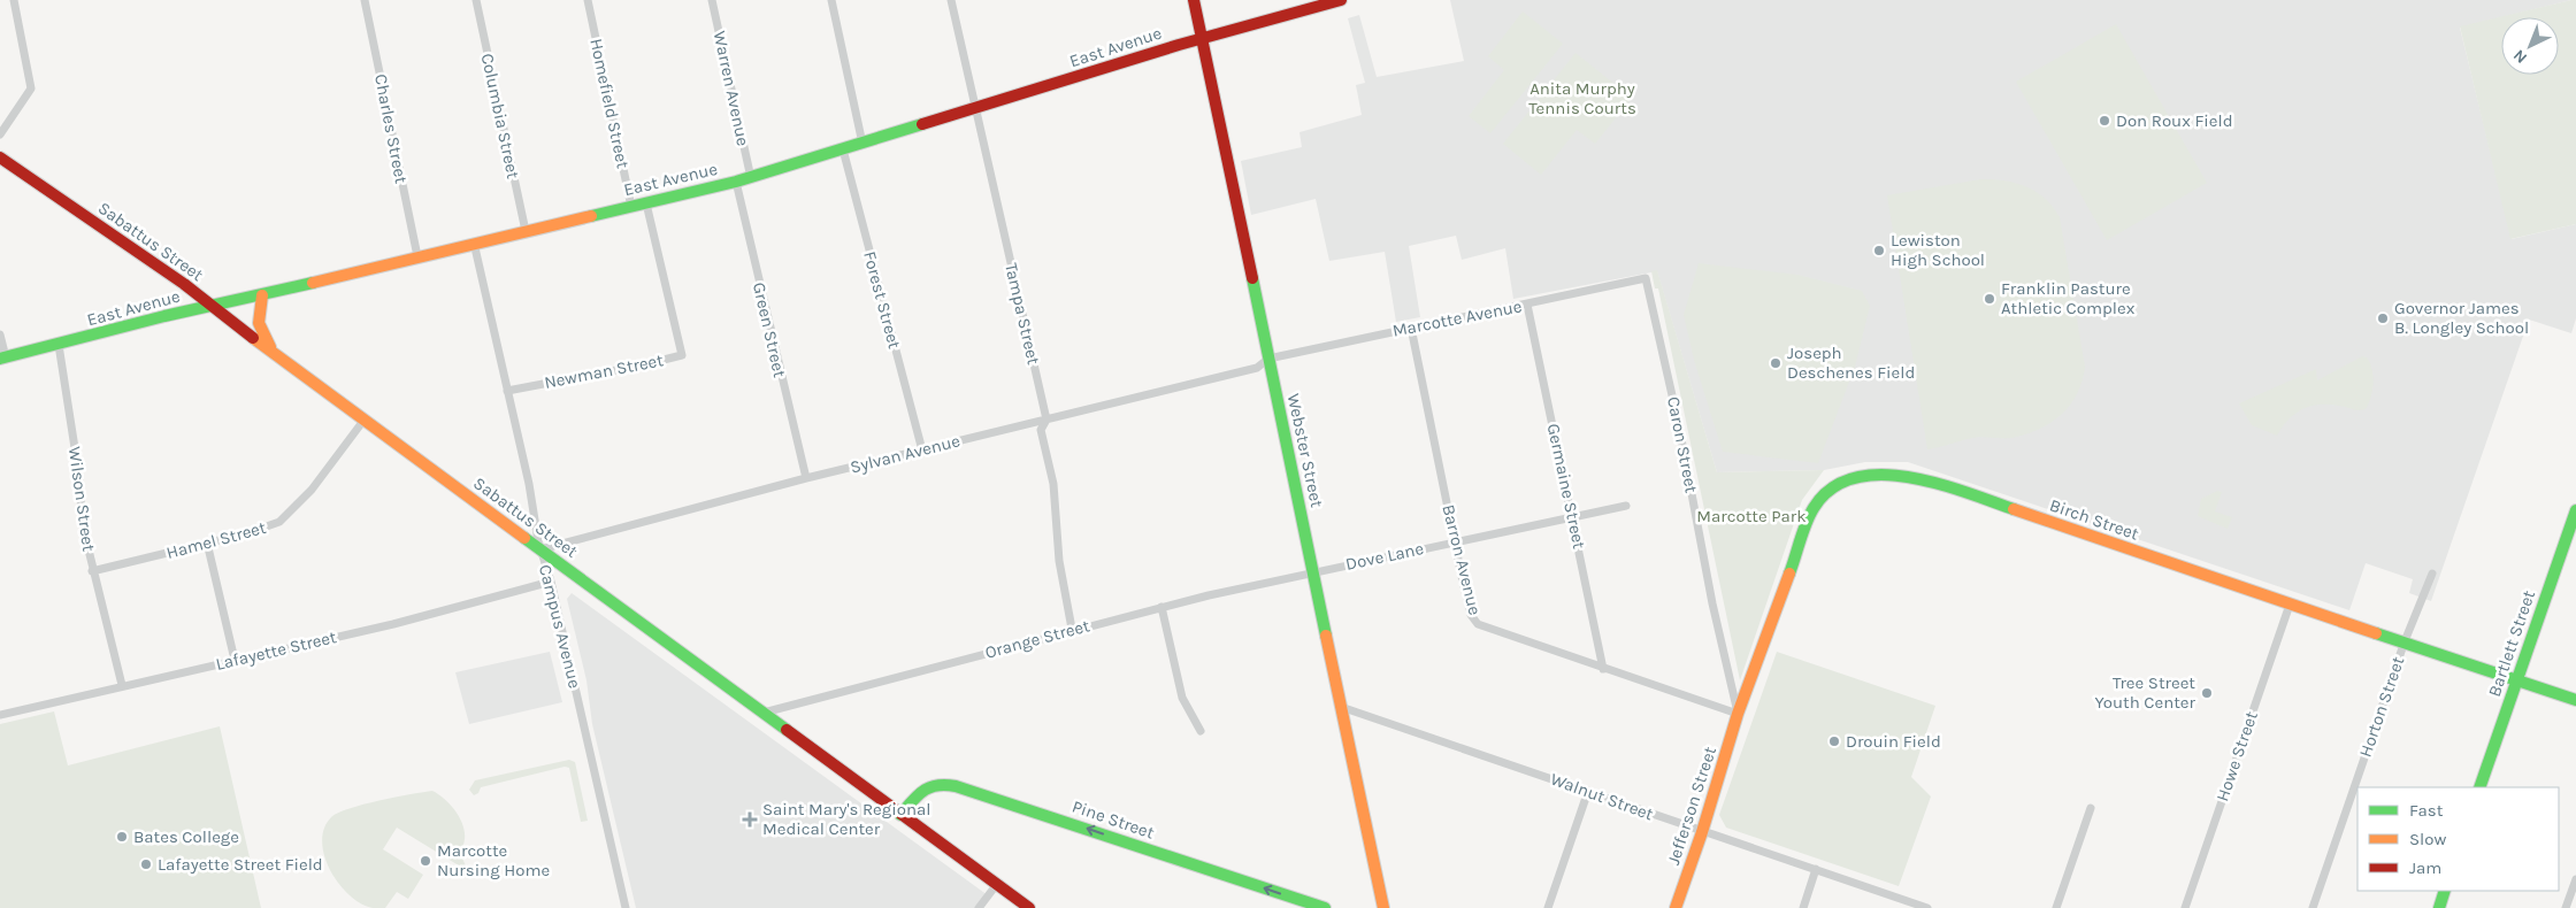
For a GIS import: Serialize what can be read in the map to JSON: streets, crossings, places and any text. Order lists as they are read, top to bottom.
{
  "streets": {
    "main road": [
      "East Avenue",
      "Sabattus Street",
      "Webster Street",
      "Birch Street",
      "Bartlett Street",
      "Jefferson Street",
      "Pine Street"
    ],
    "street": [
      "Warren Avenue",
      "Homefield Street",
      "Columbia Street",
      "Charles Street",
      "Forest Street",
      "Tampa Street",
      "Marcotte Avenue",
      "Green Street",
      "Newman Street",
      "Caron Street",
      "Sylvan Avenue",
      "Germaine Street",
      "Wilson Street",
      "Hamel Street",
      "Dove Lane",
      "Barron Avenue",
      "Campus Avenue",
      "Orange Street",
      "Lafayette Street",
      "Horton Street",
      "Howe Street",
      "Walnut Street"
    ]
  },
  "crossings": [
    ["East Avenue", "Warren Avenue"],
    ["East Avenue", "Homefield Street"],
    ["East Avenue", "Columbia Street"],
    ["East Avenue", "Charles Street"],
    ["East Avenue", "Sabattus Street"],
    ["East Avenue", "Forest Street"],
    ["East Avenue", "Tampa Street"],
    ["East Avenue", "Green Street"],
    ["East Avenue", "Newman Street"],
    ["East Avenue", "Webster Street"],
    ["East Avenue", "Wilson Street"],
    ["East Avenue", "Campus Avenue"],
    ["Sabattus Street", "Sylvan Avenue"],
    ["Sabattus Street", "Hamel Street"],
    ["Sabattus Street", "Campus Avenue"],
    ["Sabattus Street", "Orange Street"],
    ["Sabattus Street", "Pine Street"],
    ["Forest Street", "Sylvan Avenue"],
    ["Tampa Street", "Sylvan Avenue"],
    ["Tampa Street", "Orange Street"],
    ["Marcotte Avenue", "Caron Street"],
    ["Marcotte Avenue", "Webster Street"],
    ["Marcotte Avenue", "Sylvan Avenue"],
    ["Marcotte Avenue", "Germaine Street"],
    ["Marcotte Avenue", "Barron Avenue"],
    ["Green Street", "Sylvan Avenue"],
    ["Newman Street", "Campus Avenue"],
    ["Caron Street", "Birch Street"],
    ["Caron Street", "Barron Avenue"],
    ["Caron Street", "Jefferson Street"],
    ["Webster Street", "Sylvan Avenue"],
    ["Webster Street", "Dove Lane"],
    ["Webster Street", "Orange Street"],
    ["Webster Street", "Walnut Street"],
    ["Sylvan Avenue", "Campus Avenue"],
    ["Germaine Street", "Dove Lane"],
    ["Germaine Street", "Barron Avenue"],
    ["Wilson Street", "Hamel Street"],
    ["Wilson Street", "Lafayette Street"],
    ["Birch Street", "Barron Avenue"],
    ["Birch Street", "Bartlett Street"],
    ["Birch Street", "Horton Street"],
    ["Birch Street", "Howe Street"],
    ["Birch Street", "Jefferson Street"],
    ["Dove Lane", "Barron Avenue"],
    ["Dove Lane", "Orange Street"],
    ["Barron Avenue", "Jefferson Street"],
    ["Campus Avenue", "Lafayette Street"],
    ["Walnut Street", "Jefferson Street"]
  ],
  "one_way": ["Pine Street"],
  "parks": ["Anita Murphy Tennis Courts", "Marcotte Park"],
  "places": {
    "other": [
      "Don Roux Field",
      "Lewiston High School",
      "Franklin Pasture Athletic Complex",
      "Governor James B. Longley School",
      "Joseph Deschenes Field",
      "Tree Street Youth Center",
      "Drouin Field",
      "Bates College",
      "Marcotte Nursing Home",
      "Lafayette Street Field"
    ],
    "health": ["Saint Mary's Regional Medical Center"]
  },
  "legend": ["Fast", "Slow", "Jam"],
  "north": "bottom left"
}
